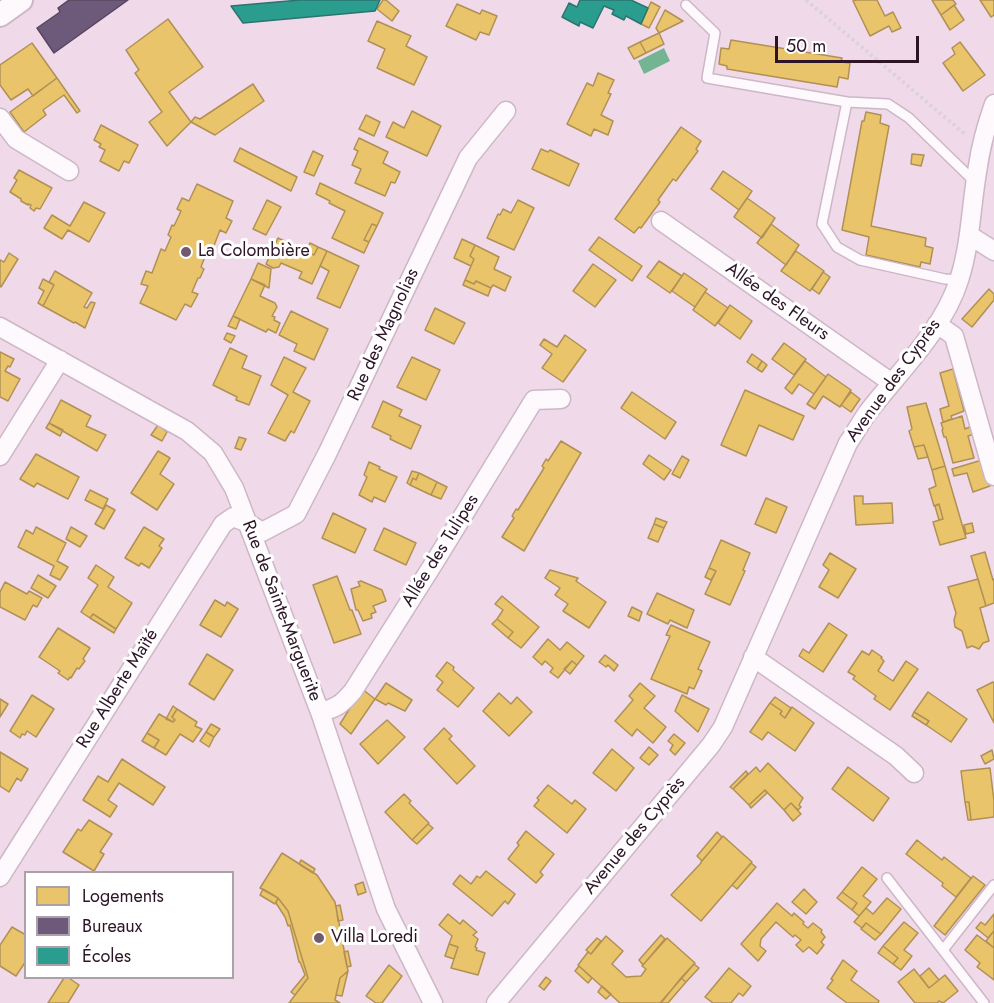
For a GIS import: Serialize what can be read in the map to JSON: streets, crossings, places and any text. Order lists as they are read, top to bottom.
{
  "streets": {
    "street": [
      "Allée des Fleurs",
      "Rue des Magnolias",
      "Avenue des Cyprès",
      "Allée des Tulipes",
      "Rue de Sainte-Marguerite",
      "Rue Alberte Maïté"
    ]
  },
  "crossings": [
    ["Allée des Fleurs", "Avenue des Cyprès"],
    ["Rue des Magnolias", "Rue de Sainte-Marguerite"],
    ["Rue des Magnolias", "Rue Alberte Maïté"],
    ["Allée des Tulipes", "Rue de Sainte-Marguerite"],
    ["Rue de Sainte-Marguerite", "Rue Alberte Maïté"]
  ],
  "places": ["La Colombière", "Villa Loredi"],
  "legend": ["Logements", "Bureaux", "Écoles"],
  "scale_bar": "50 m"
}
